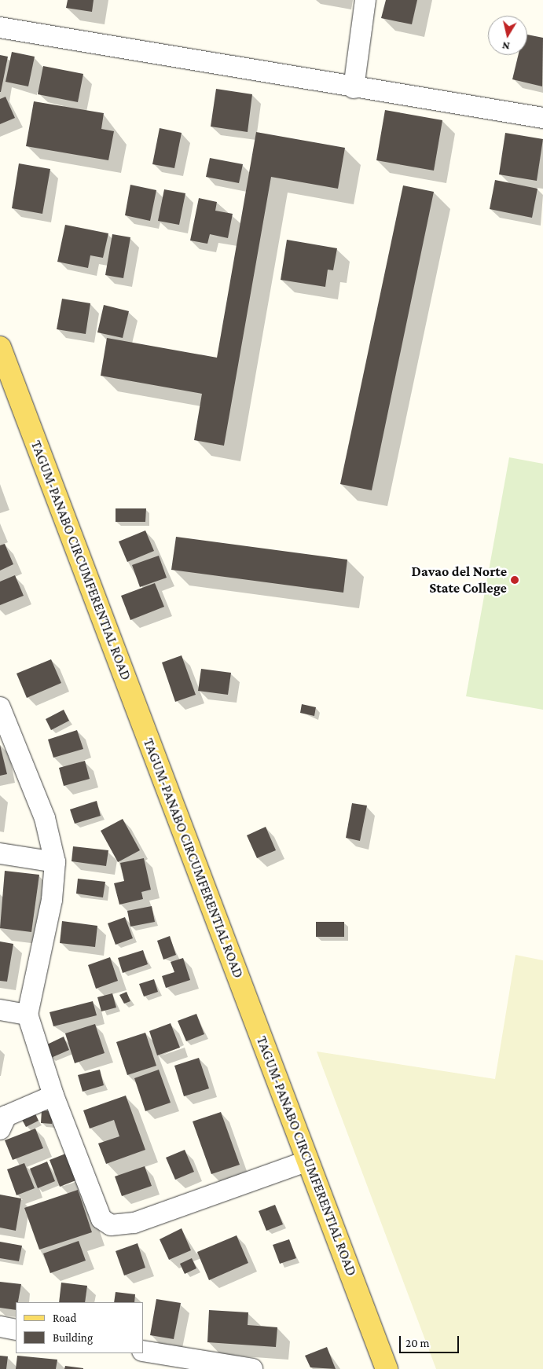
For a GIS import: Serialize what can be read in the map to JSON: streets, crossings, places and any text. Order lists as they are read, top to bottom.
{
  "streets": {
    "main road": ["TAGUM-PANABO CIRCUMFERENTIAL ROAD"]
  },
  "places": ["Davao del Norte State College"],
  "legend": ["Road", "Building"],
  "scale_bar": "20 m",
  "north": "bottom"
}
